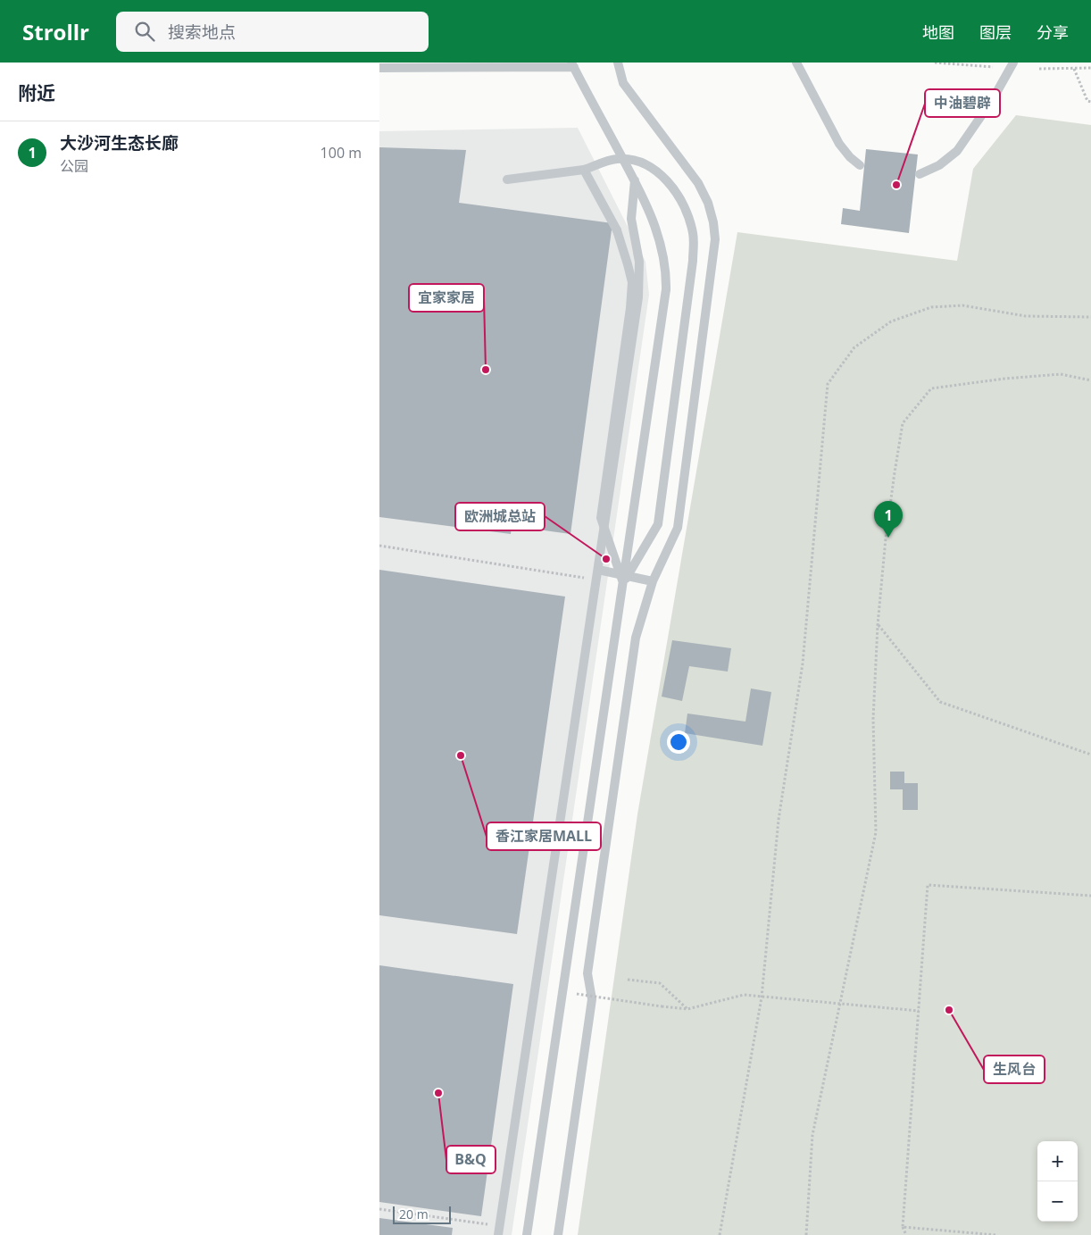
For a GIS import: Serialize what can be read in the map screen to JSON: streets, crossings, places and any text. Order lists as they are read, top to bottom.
{
  "places": [
    "中油碧辟",
    "宜家家居",
    "欧洲城总站",
    "香江家居MALL",
    "生风台",
    "B&Q"
  ],
  "scale_bar": "20 m",
  "page": {
    "header": "Strollr",
    "search": "搜索地点",
    "nav": ["地图", "图层", "分享"],
    "heading": "附近",
    "list": [
      {
        "mark": "1",
        "name": "大沙河生态长廊",
        "note": "公园",
        "value": "100 m"
      }
    ],
    "pins": "1",
    "map_buttons": ["+", "−"],
    "scale": "20 m"
  }
}
